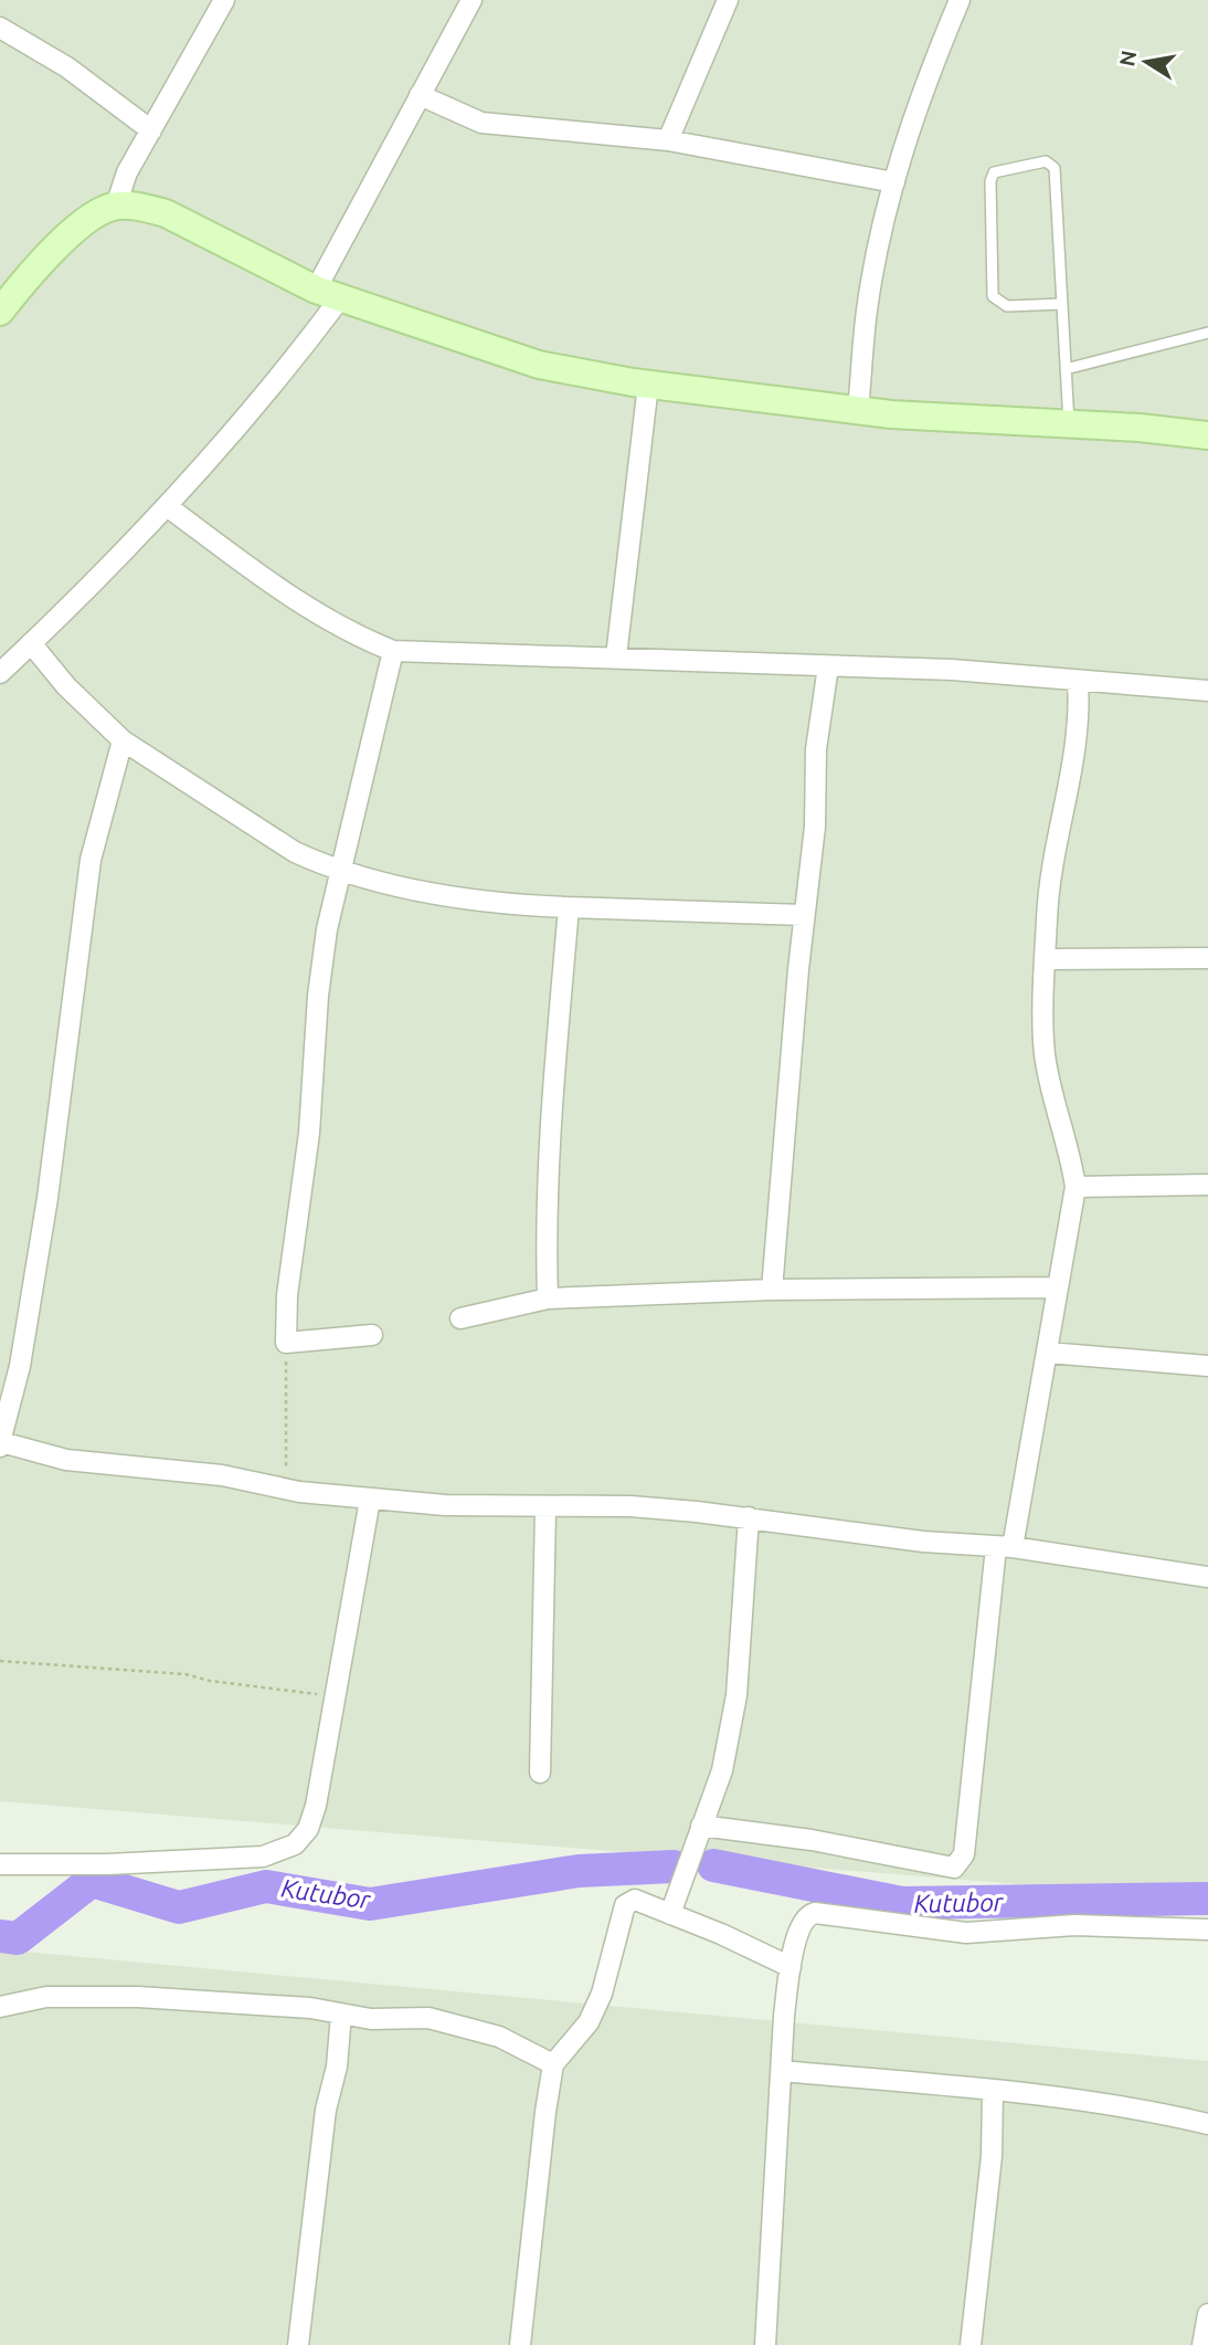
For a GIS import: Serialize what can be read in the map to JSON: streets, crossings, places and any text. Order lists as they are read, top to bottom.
{
  "water": ["Kutubor"],
  "north": "left"
}
